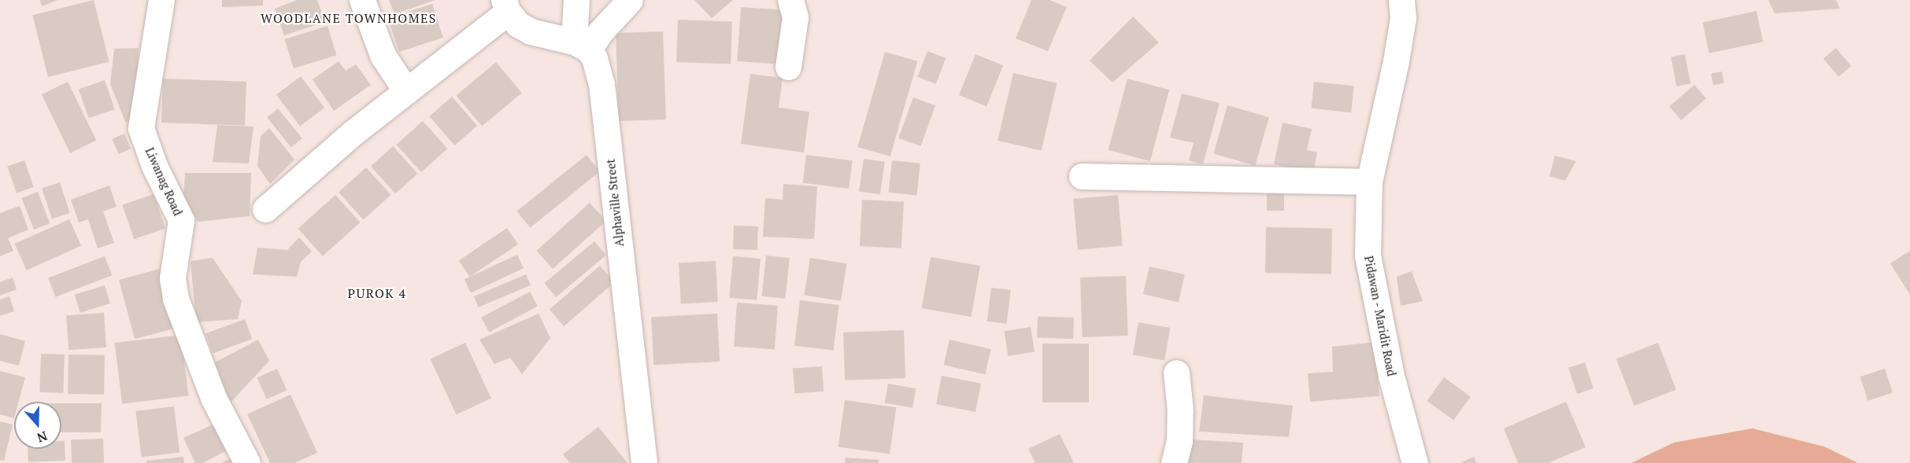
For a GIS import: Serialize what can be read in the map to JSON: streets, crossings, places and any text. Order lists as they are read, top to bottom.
{
  "streets": {
    "street": ["Liwanag Road", "Alphaville Street", "Pidawan - Maridit Road"]
  },
  "districts": ["WOODLANE TOWNHOMES", "PUROK 4"],
  "north": "bottom"
}
